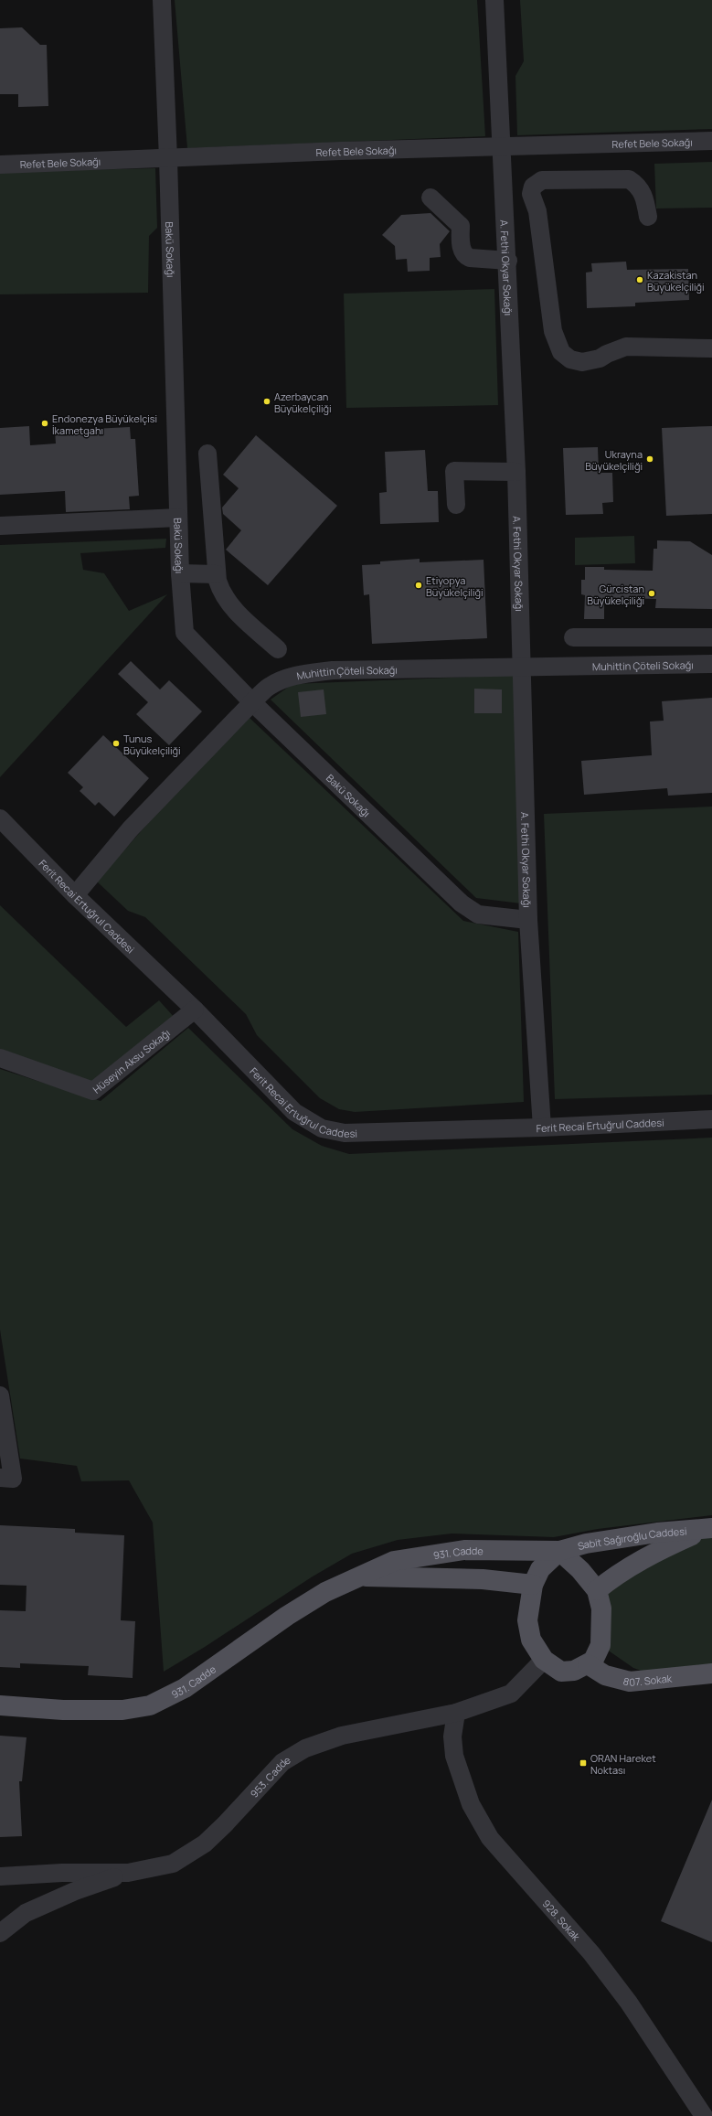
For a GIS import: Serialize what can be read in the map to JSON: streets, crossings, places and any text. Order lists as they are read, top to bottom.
{
  "streets": {
    "main road": ["Sabit Sağıroğlu Caddesi", "931. Cadde", "807. Sokak"],
    "street": [
      "Refet Bele Sokağı",
      "Bakü Sokağı",
      "A. Fethi Okyar Sokağı",
      "Muhittin Çöteli Sokağı",
      "Ferit Recai Ertuğrul Caddesi",
      "Hüseyin Aksu Sokağı",
      "953. Cadde",
      "928. Sokak"
    ]
  },
  "crossings": [
    ["Refet Bele Sokağı", "Bakü Sokağı"],
    ["Refet Bele Sokağı", "A. Fethi Okyar Sokağı"],
    ["Bakü Sokağı", "A. Fethi Okyar Sokağı"],
    ["Bakü Sokağı", "Muhittin Çöteli Sokağı"],
    ["A. Fethi Okyar Sokağı", "Muhittin Çöteli Sokağı"],
    ["A. Fethi Okyar Sokağı", "Ferit Recai Ertuğrul Caddesi"],
    ["Muhittin Çöteli Sokağı", "Ferit Recai Ertuğrul Caddesi"],
    ["Ferit Recai Ertuğrul Caddesi", "Hüseyin Aksu Sokağı"],
    ["Sabit Sağıroğlu Caddesi", "931. Cadde"],
    ["Sabit Sağıroğlu Caddesi", "807. Sokak"],
    ["Sabit Sağıroğlu Caddesi", "953. Cadde"],
    ["931. Cadde", "807. Sokak"],
    ["931. Cadde", "953. Cadde"],
    ["807. Sokak", "953. Cadde"],
    ["953. Cadde", "928. Sokak"]
  ],
  "places": {
    "other": [
      "Kazakistan Büyükelçiliği",
      "Azerbaycan Büyükelçiliği",
      "Endonezya Büyükelçisi İkametgahı",
      "Ukrayna Büyükelçiliği",
      "Etiyopya Büyükelçiliği",
      "Gürcistan Büyükelçiliği",
      "Tunus Büyükelçiliği"
    ],
    "transit": ["ORAN Hareket Noktası"]
  }
}
